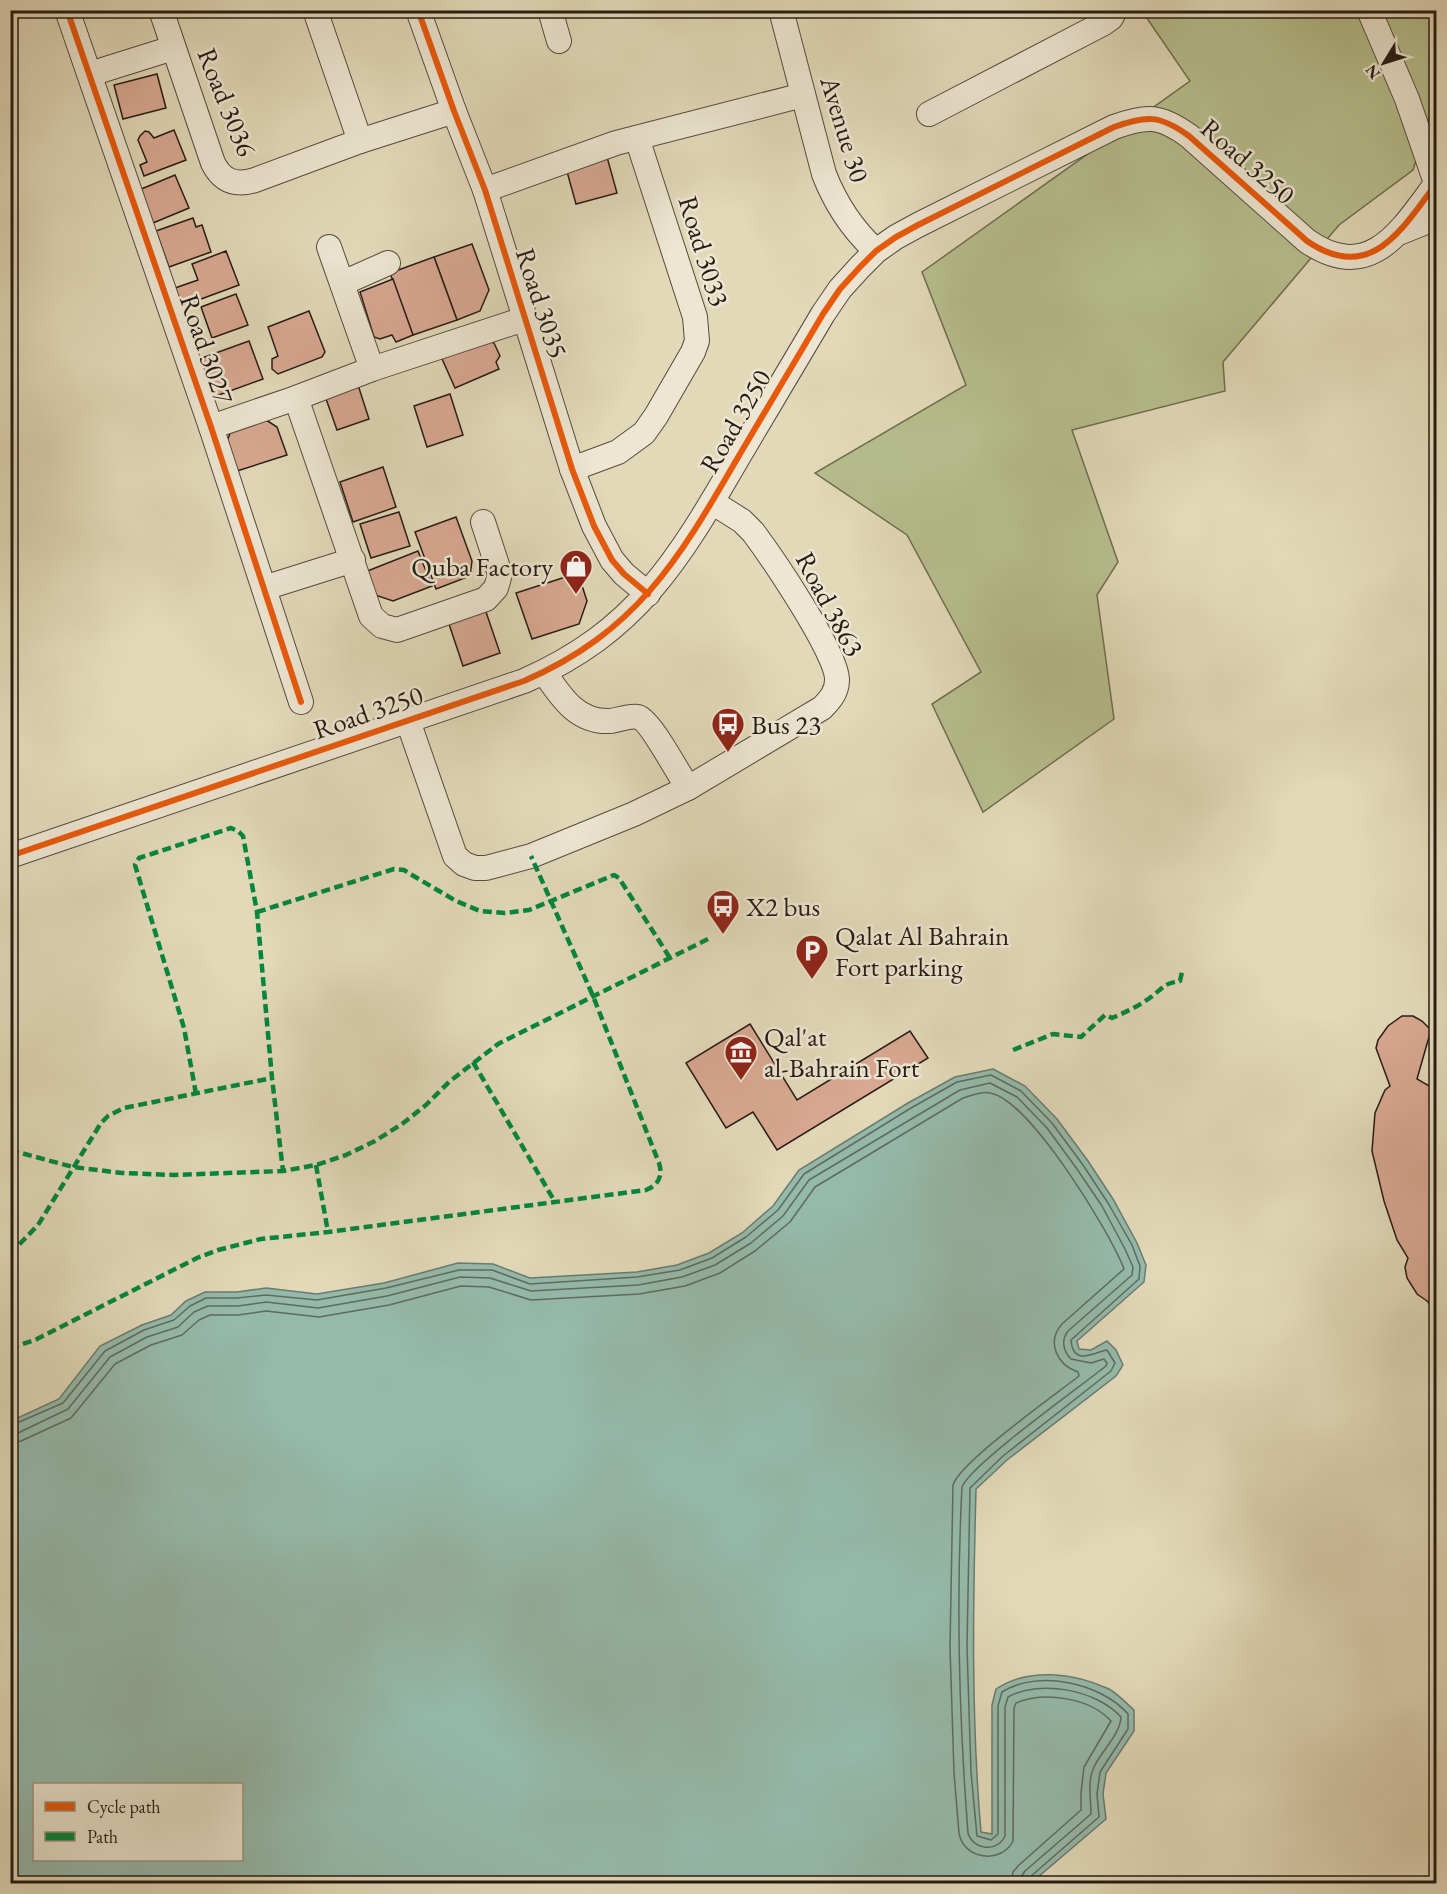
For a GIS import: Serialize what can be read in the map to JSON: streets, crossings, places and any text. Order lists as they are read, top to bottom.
{
  "streets": {
    "street": [
      "Road 3036",
      "Avenue 30",
      "Road 3250",
      "Road 3033",
      "Road 3035",
      "Road 3027",
      "Road 3863"
    ]
  },
  "crossings": [
    ["Road 3036", "Road 3035"],
    ["Road 3036", "Road 3027"],
    ["Avenue 30", "Road 3250"],
    ["Road 3250", "Road 3035"],
    ["Road 3250", "Road 3863"],
    ["Road 3033", "Road 3035"],
    ["Road 3035", "Road 3027"]
  ],
  "places": {
    "shop": ["Quba Factory"],
    "bus stop": ["Bus 23", "X2 bus"],
    "parking": ["Qalat Al Bahrain Fort parking"],
    "museum": ["Qal'at al-Bahrain Fort"]
  },
  "legend": ["Cycle path", "Path"],
  "north": "bottom left"
}
